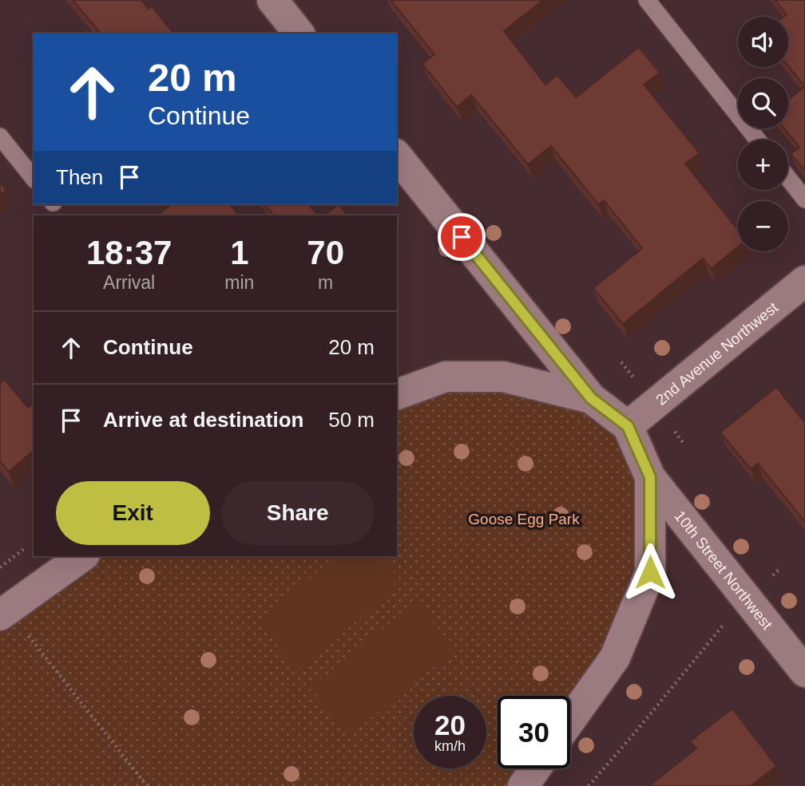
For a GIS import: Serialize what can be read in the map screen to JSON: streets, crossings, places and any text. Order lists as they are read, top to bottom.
{
  "streets": {
    "street": ["2nd Avenue Northwest", "10th Street Northwest"]
  },
  "crossings": [
    ["2nd Avenue Northwest", "10th Street Northwest"]
  ],
  "parks": ["Goose Egg Park"],
  "page": {
    "map_buttons": ["+", "−"],
    "turn": ["20 m", "Continue"],
    "then": "Then",
    "eta": [
      "18:37",
      "Arrival",
      "1",
      "min",
      "70",
      "m"
    ],
    "list": [
      {
        "name": "Continue",
        "value": "20 m"
      },
      {
        "name": "Arrive at destination",
        "value": "50 m"
      }
    ],
    "buttons": ["Exit", "Share"],
    "speed": "20 km/h",
    "limit": "30"
  }
}
